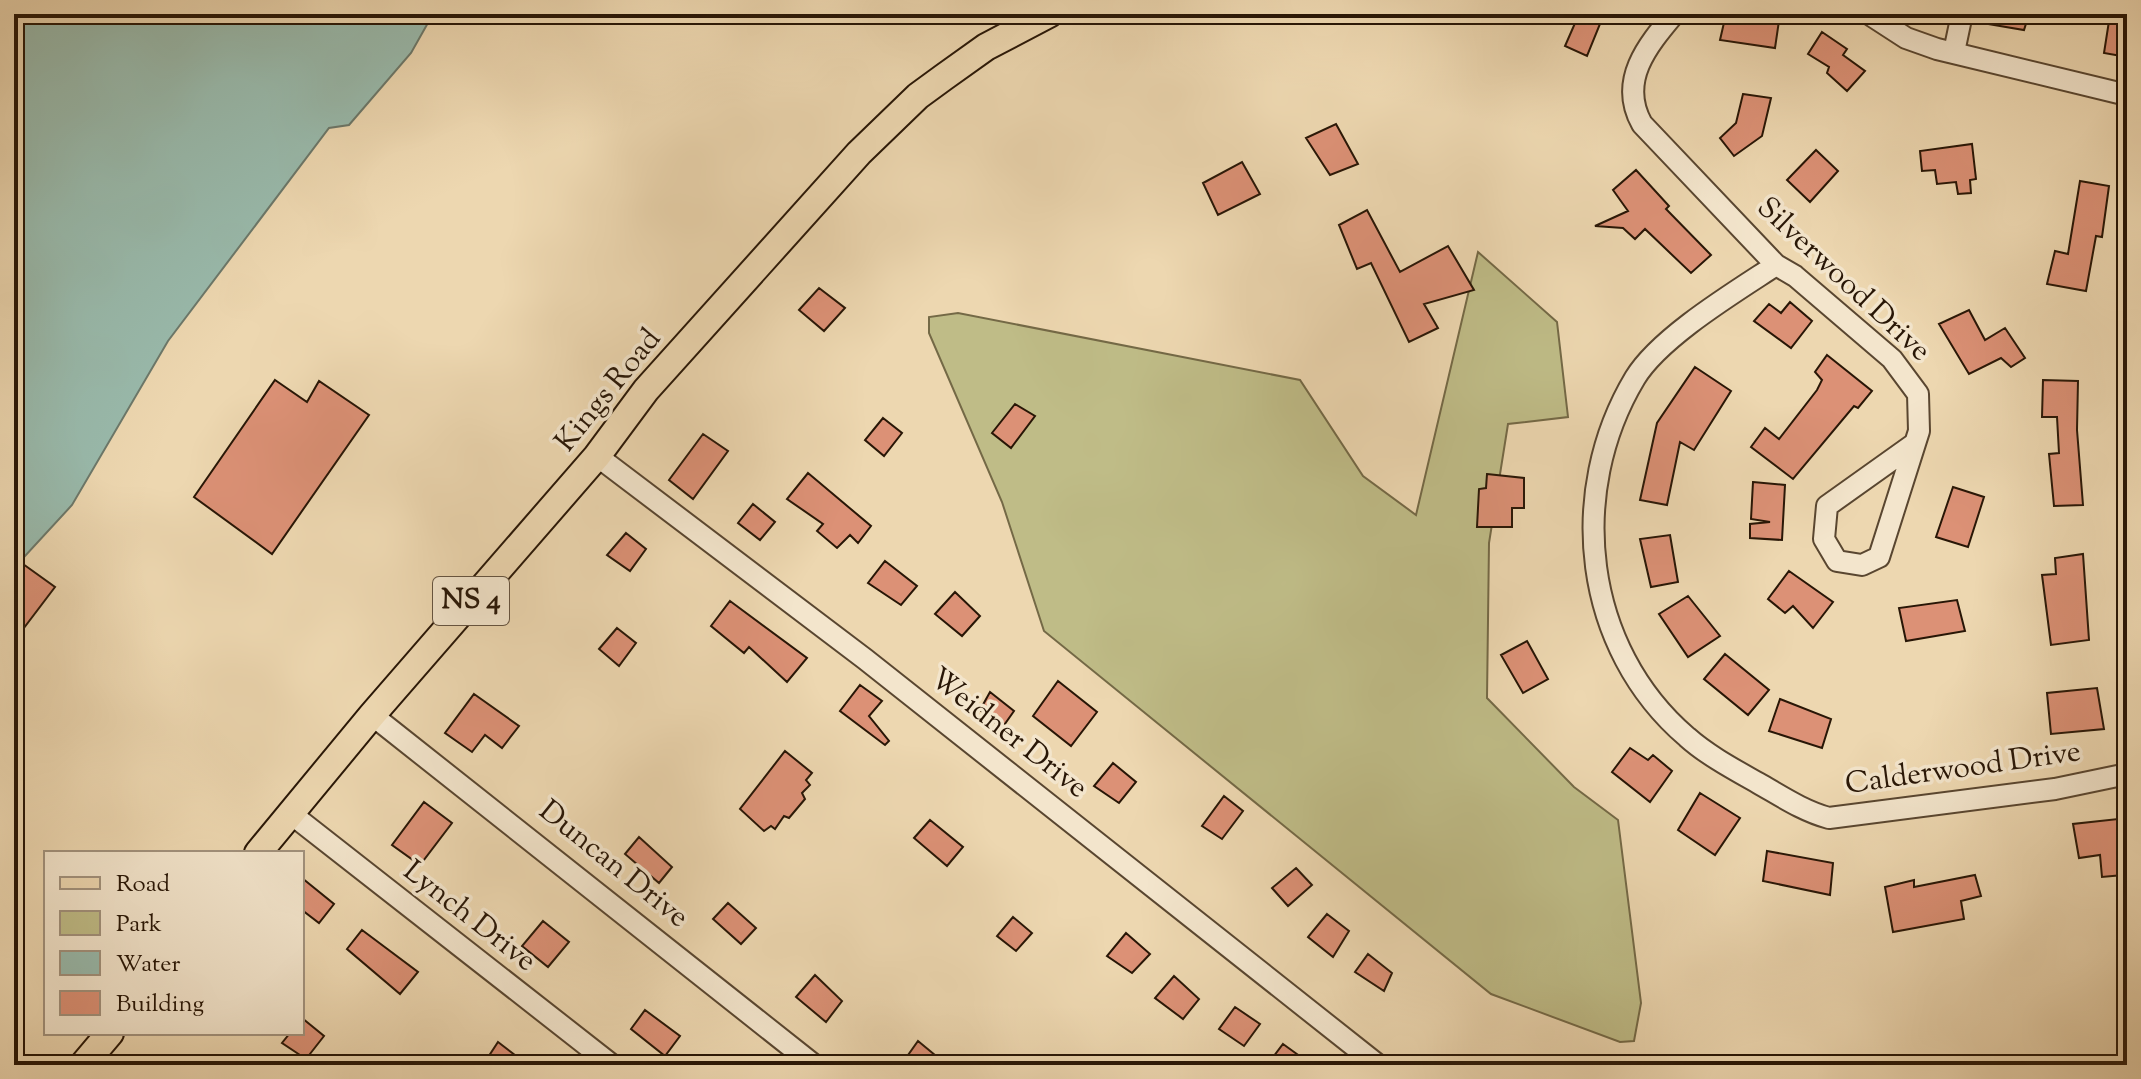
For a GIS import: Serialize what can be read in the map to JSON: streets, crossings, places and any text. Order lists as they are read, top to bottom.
{
  "streets": {
    "main road": ["Kings Road", "NS 4"],
    "street": [
      "Silverwood Drive",
      "Weidner Drive",
      "Calderwood Drive",
      "Duncan Drive",
      "Lynch Drive"
    ]
  },
  "crossings": [
    ["Silverwood Drive", "Calderwood Drive"],
    ["Kings Road", "Weidner Drive"],
    ["Kings Road", "Duncan Drive"],
    ["Kings Road", "Lynch Drive"]
  ],
  "legend": [
    "Road",
    "Park",
    "Water",
    "Building"
  ]
}
